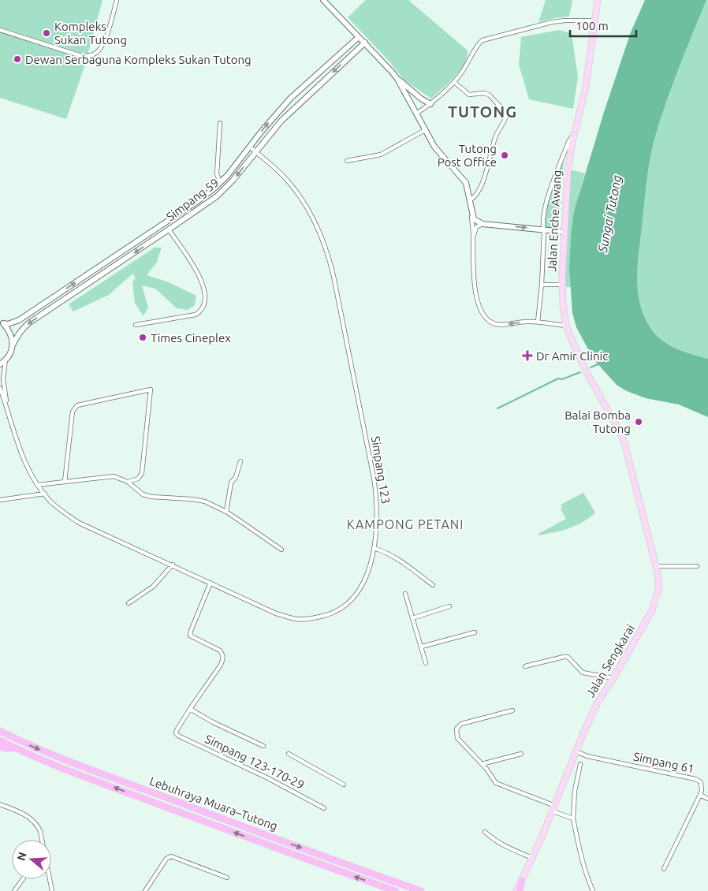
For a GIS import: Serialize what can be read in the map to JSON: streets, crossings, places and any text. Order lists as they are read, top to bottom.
{
  "streets": {
    "highway": ["Lebuhraya Muara–Tutong"],
    "main road": ["Jalan Enche Awang", "Jalan Sengkarai"],
    "street": [
      "Simpang 59",
      "Simpang 123",
      "Simpang 123-170-29",
      "Simpang 61"
    ]
  },
  "crossings": [
    ["Simpang 59", "Simpang 123"],
    ["Jalan Enche Awang", "Jalan Sengkarai"],
    ["Jalan Sengkarai", "Simpang 61"]
  ],
  "districts": ["TUTONG", "KAMPONG PETANI"],
  "water": ["Sungai Tutong"],
  "places": {
    "other": [
      "Kompleks Sukan Tutong",
      "Dewan Serbaguna Kompleks Sukan Tutong",
      "Tutong Post Office",
      "Times Cineplex",
      "Balai Bomba Tutong"
    ],
    "health": ["Dr Amir Clinic"]
  },
  "scale_bar": "100 m",
  "north": "left"
}
